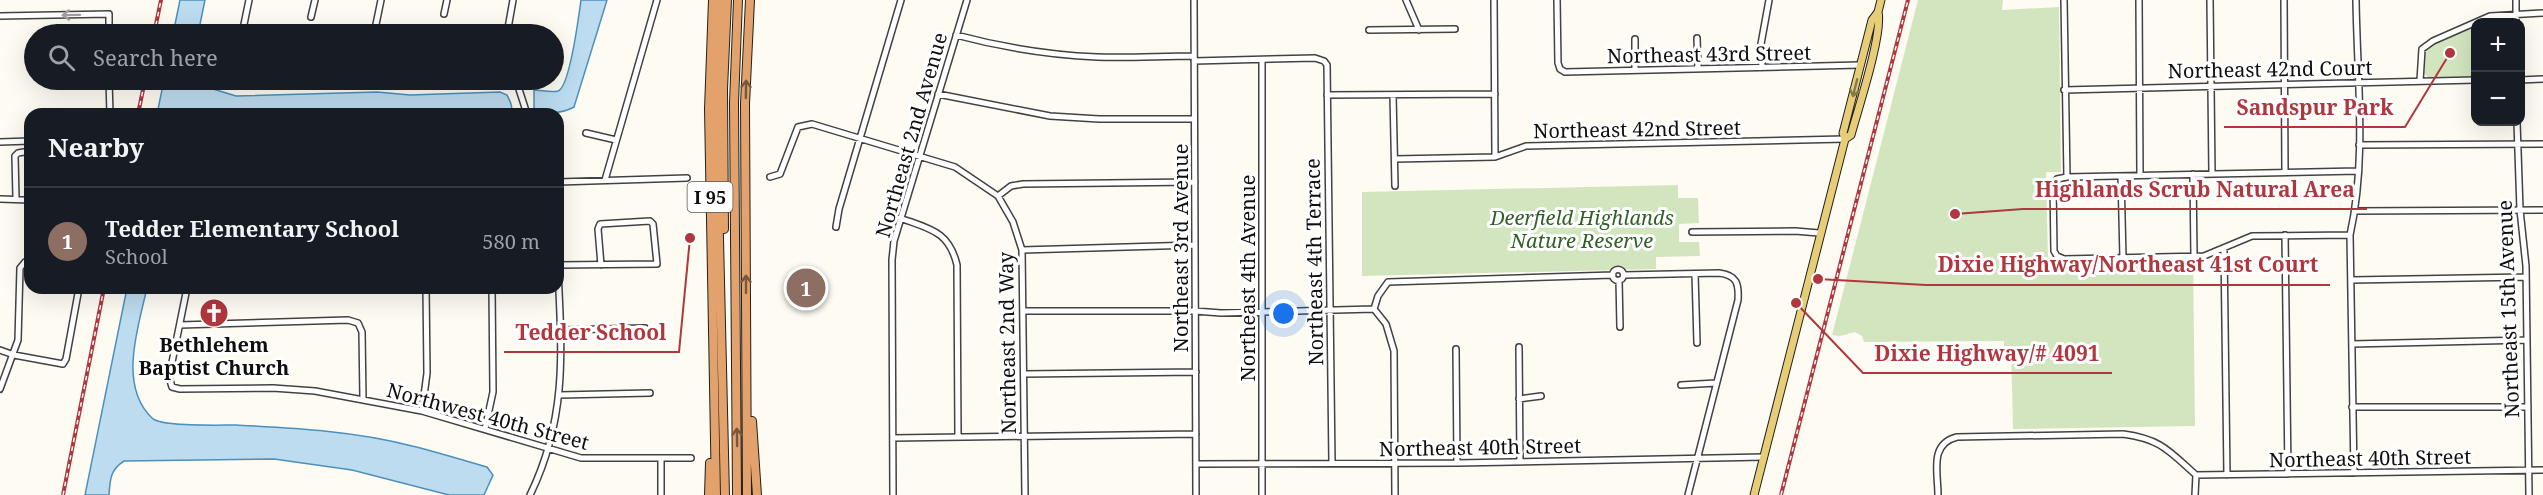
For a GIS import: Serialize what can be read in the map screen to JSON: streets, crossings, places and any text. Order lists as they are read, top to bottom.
{
  "streets": {
    "highway": ["I 95"],
    "street": [
      "Northeast 43rd Street",
      "Northeast 42nd Court",
      "Northeast 42nd Street",
      "Northeast 2nd Avenue",
      "Northeast 3rd Avenue",
      "Northeast 4th Terrace",
      "Northeast 4th Avenue",
      "Northeast 15th Avenue",
      "Northeast 2nd Way",
      "Northwest 40th Street",
      "Northeast 40th Street"
    ]
  },
  "crossings": [
    ["Northeast 3rd Avenue", "Northeast 40th Street"],
    ["Northeast 4th Terrace", "Northeast 4th Avenue"],
    ["Northeast 4th Terrace", "Northeast 40th Street"],
    ["Northeast 4th Avenue", "Northeast 40th Street"],
    ["Northeast 15th Avenue", "Northeast 40th Street"]
  ],
  "parks": ["Deerfield Highlands Nature Reserve"],
  "places": {
    "other": [
      "Sandspur Park",
      "Highlands Scrub Natural Area",
      "Tedder School",
      "Dixie Highway/Northeast 41st Court",
      "Dixie Highway/# 4091"
    ],
    "church": ["Bethlehem Baptist Church"]
  },
  "page": {
    "map_buttons": ["+", "−"],
    "search": "Search here",
    "heading": "Nearby",
    "list": [
      {
        "mark": "1",
        "name": "Tedder Elementary School",
        "note": "School",
        "value": "580 m"
      }
    ],
    "pins": "1"
  }
}
